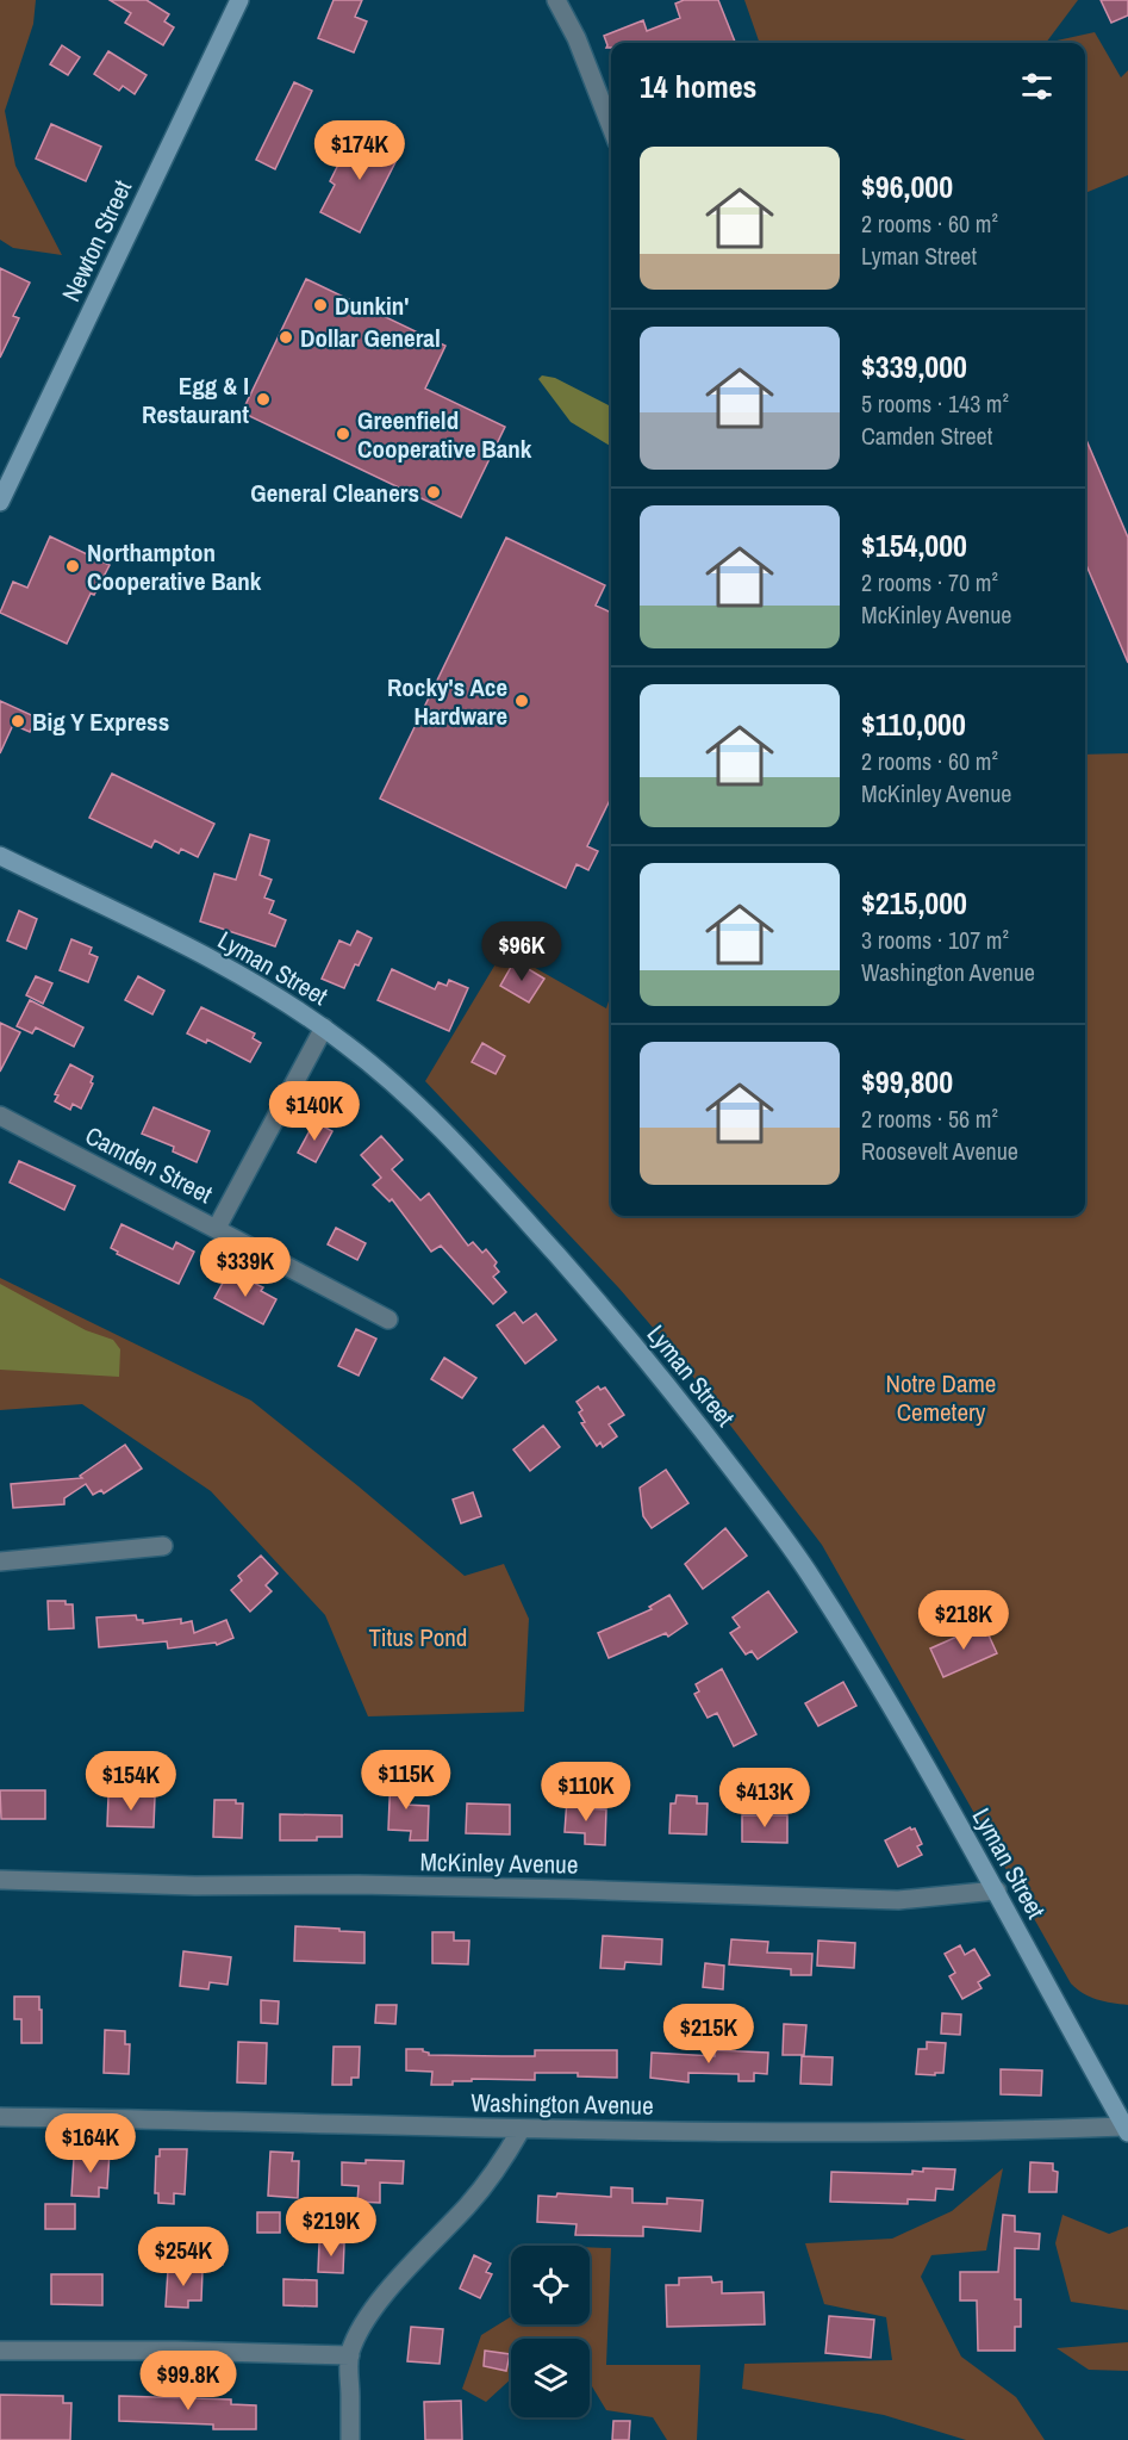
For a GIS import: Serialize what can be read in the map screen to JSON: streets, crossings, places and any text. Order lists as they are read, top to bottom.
{
  "streets": {
    "main road": ["Newton Street", "Lyman Street"],
    "street": ["Camden Street", "McKinley Avenue", "Washington Avenue"]
  },
  "crossings": [
    ["Lyman Street", "McKinley Avenue"],
    ["Lyman Street", "Washington Avenue"]
  ],
  "parks": ["Notre Dame Cemetery", "Titus Pond"],
  "places": [
    "Dunkin'",
    "Dollar General",
    "Egg & I Restaurant",
    "Greenfield Cooperative Bank",
    "General Cleaners",
    "Northampton Cooperative Bank",
    "Rocky's Ace Hardware",
    "Big Y Express"
  ],
  "page": {
    "heading": "14 homes",
    "price": [
      "$174K",
      "$96K",
      "$140K",
      "$339K",
      "$218K",
      "$115K",
      "$154K",
      "$110K",
      "$413K",
      "$215K",
      "$164K",
      "$219K",
      "$254K",
      "$99.8K"
    ],
    "list": [
      {
        "name": "$96,000",
        "note": "2 rooms · 60 m² · Lyman Street"
      },
      {
        "name": "$339,000",
        "note": "5 rooms · 143 m² · Camden Street"
      },
      {
        "name": "$154,000",
        "note": "2 rooms · 70 m² · McKinley Avenue"
      },
      {
        "name": "$110,000",
        "note": "2 rooms · 60 m² · McKinley Avenue"
      },
      {
        "name": "$215,000",
        "note": "3 rooms · 107 m² · Washington Avenue"
      },
      {
        "name": "$99,800",
        "note": "2 rooms · 56 m² · Roosevelt Avenue"
      }
    ]
  }
}
